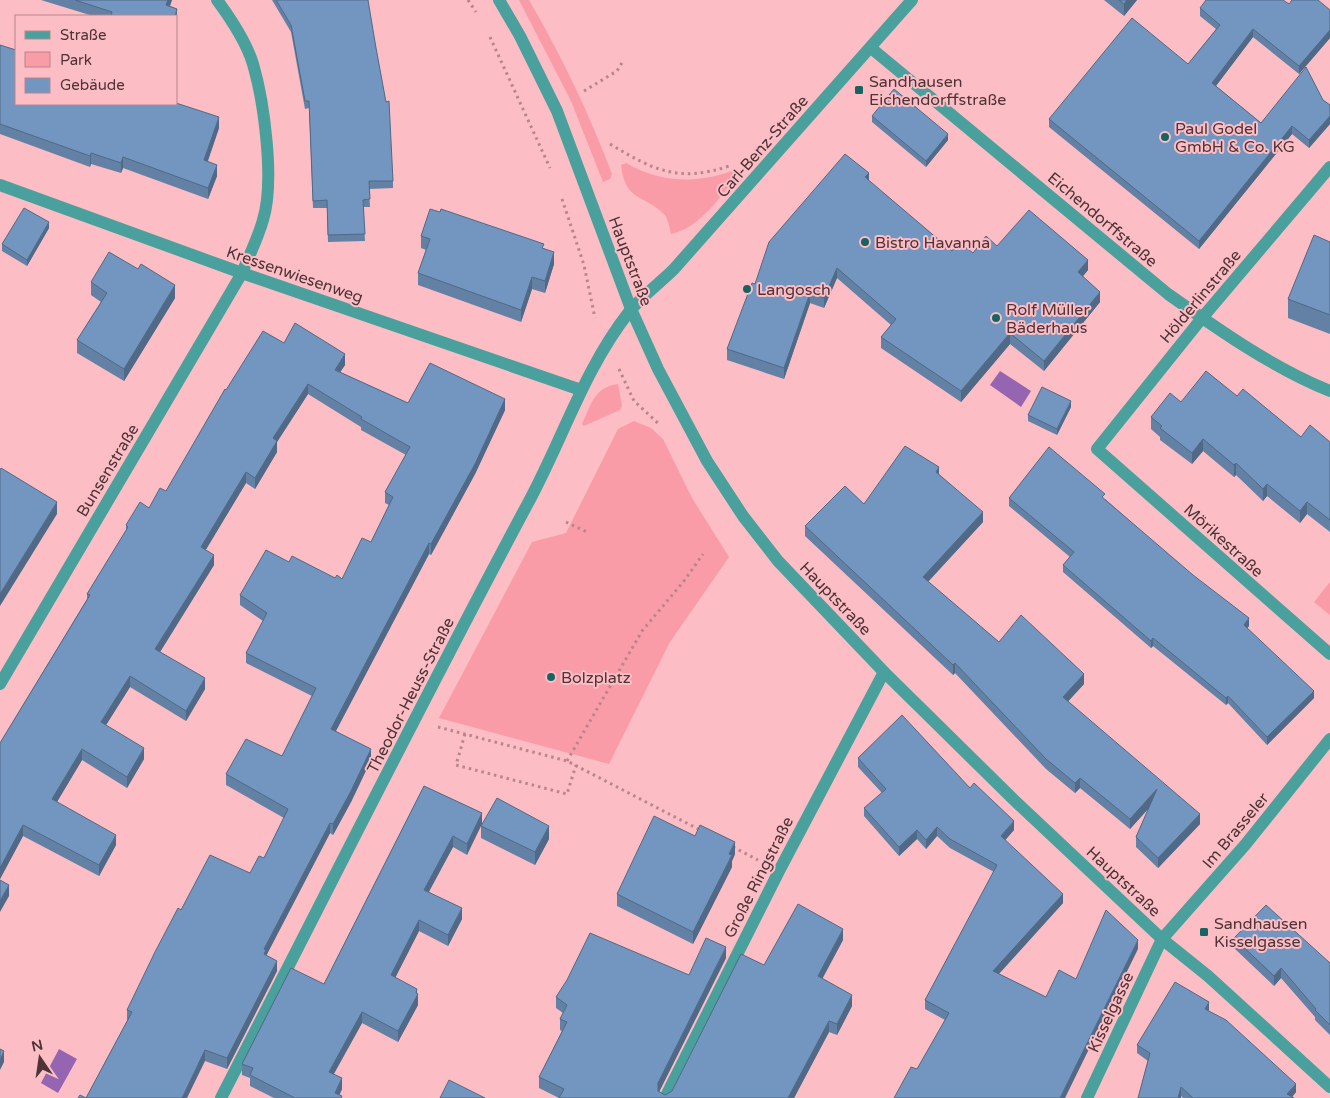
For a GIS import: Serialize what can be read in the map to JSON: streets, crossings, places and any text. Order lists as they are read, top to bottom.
{
  "streets": {
    "street": [
      "Carl-Benz-Straße",
      "Eichendorffstraße",
      "Hauptstraße",
      "Kressenwiesenweg",
      "Hölderlinstraße",
      "Bunsenstraße",
      "Mörikestraße",
      "Theodor-Heuss-Straße",
      "Im Brasseler",
      "Große Ringstraße",
      "Kisselgasse"
    ]
  },
  "crossings": [
    ["Carl-Benz-Straße", "Eichendorffstraße"],
    ["Carl-Benz-Straße", "Hauptstraße"],
    ["Carl-Benz-Straße", "Theodor-Heuss-Straße"],
    ["Eichendorffstraße", "Hölderlinstraße"],
    ["Hauptstraße", "Theodor-Heuss-Straße"],
    ["Hauptstraße", "Im Brasseler"],
    ["Hauptstraße", "Große Ringstraße"],
    ["Hauptstraße", "Kisselgasse"],
    ["Kressenwiesenweg", "Bunsenstraße"],
    ["Kressenwiesenweg", "Theodor-Heuss-Straße"],
    ["Hölderlinstraße", "Mörikestraße"],
    ["Im Brasseler", "Kisselgasse"]
  ],
  "places": {
    "transit": ["Sandhausen Eichendorffstraße", "Sandhausen Kisselgasse"],
    "other": [
      "Paul Godel GmbH & Co. KG",
      "Bistro Havanna",
      "Langosch",
      "Rolf Müller Bäderhaus",
      "Bolzplatz"
    ]
  },
  "legend": ["Straße", "Park", "Gebäude"],
  "north": "top"
}
